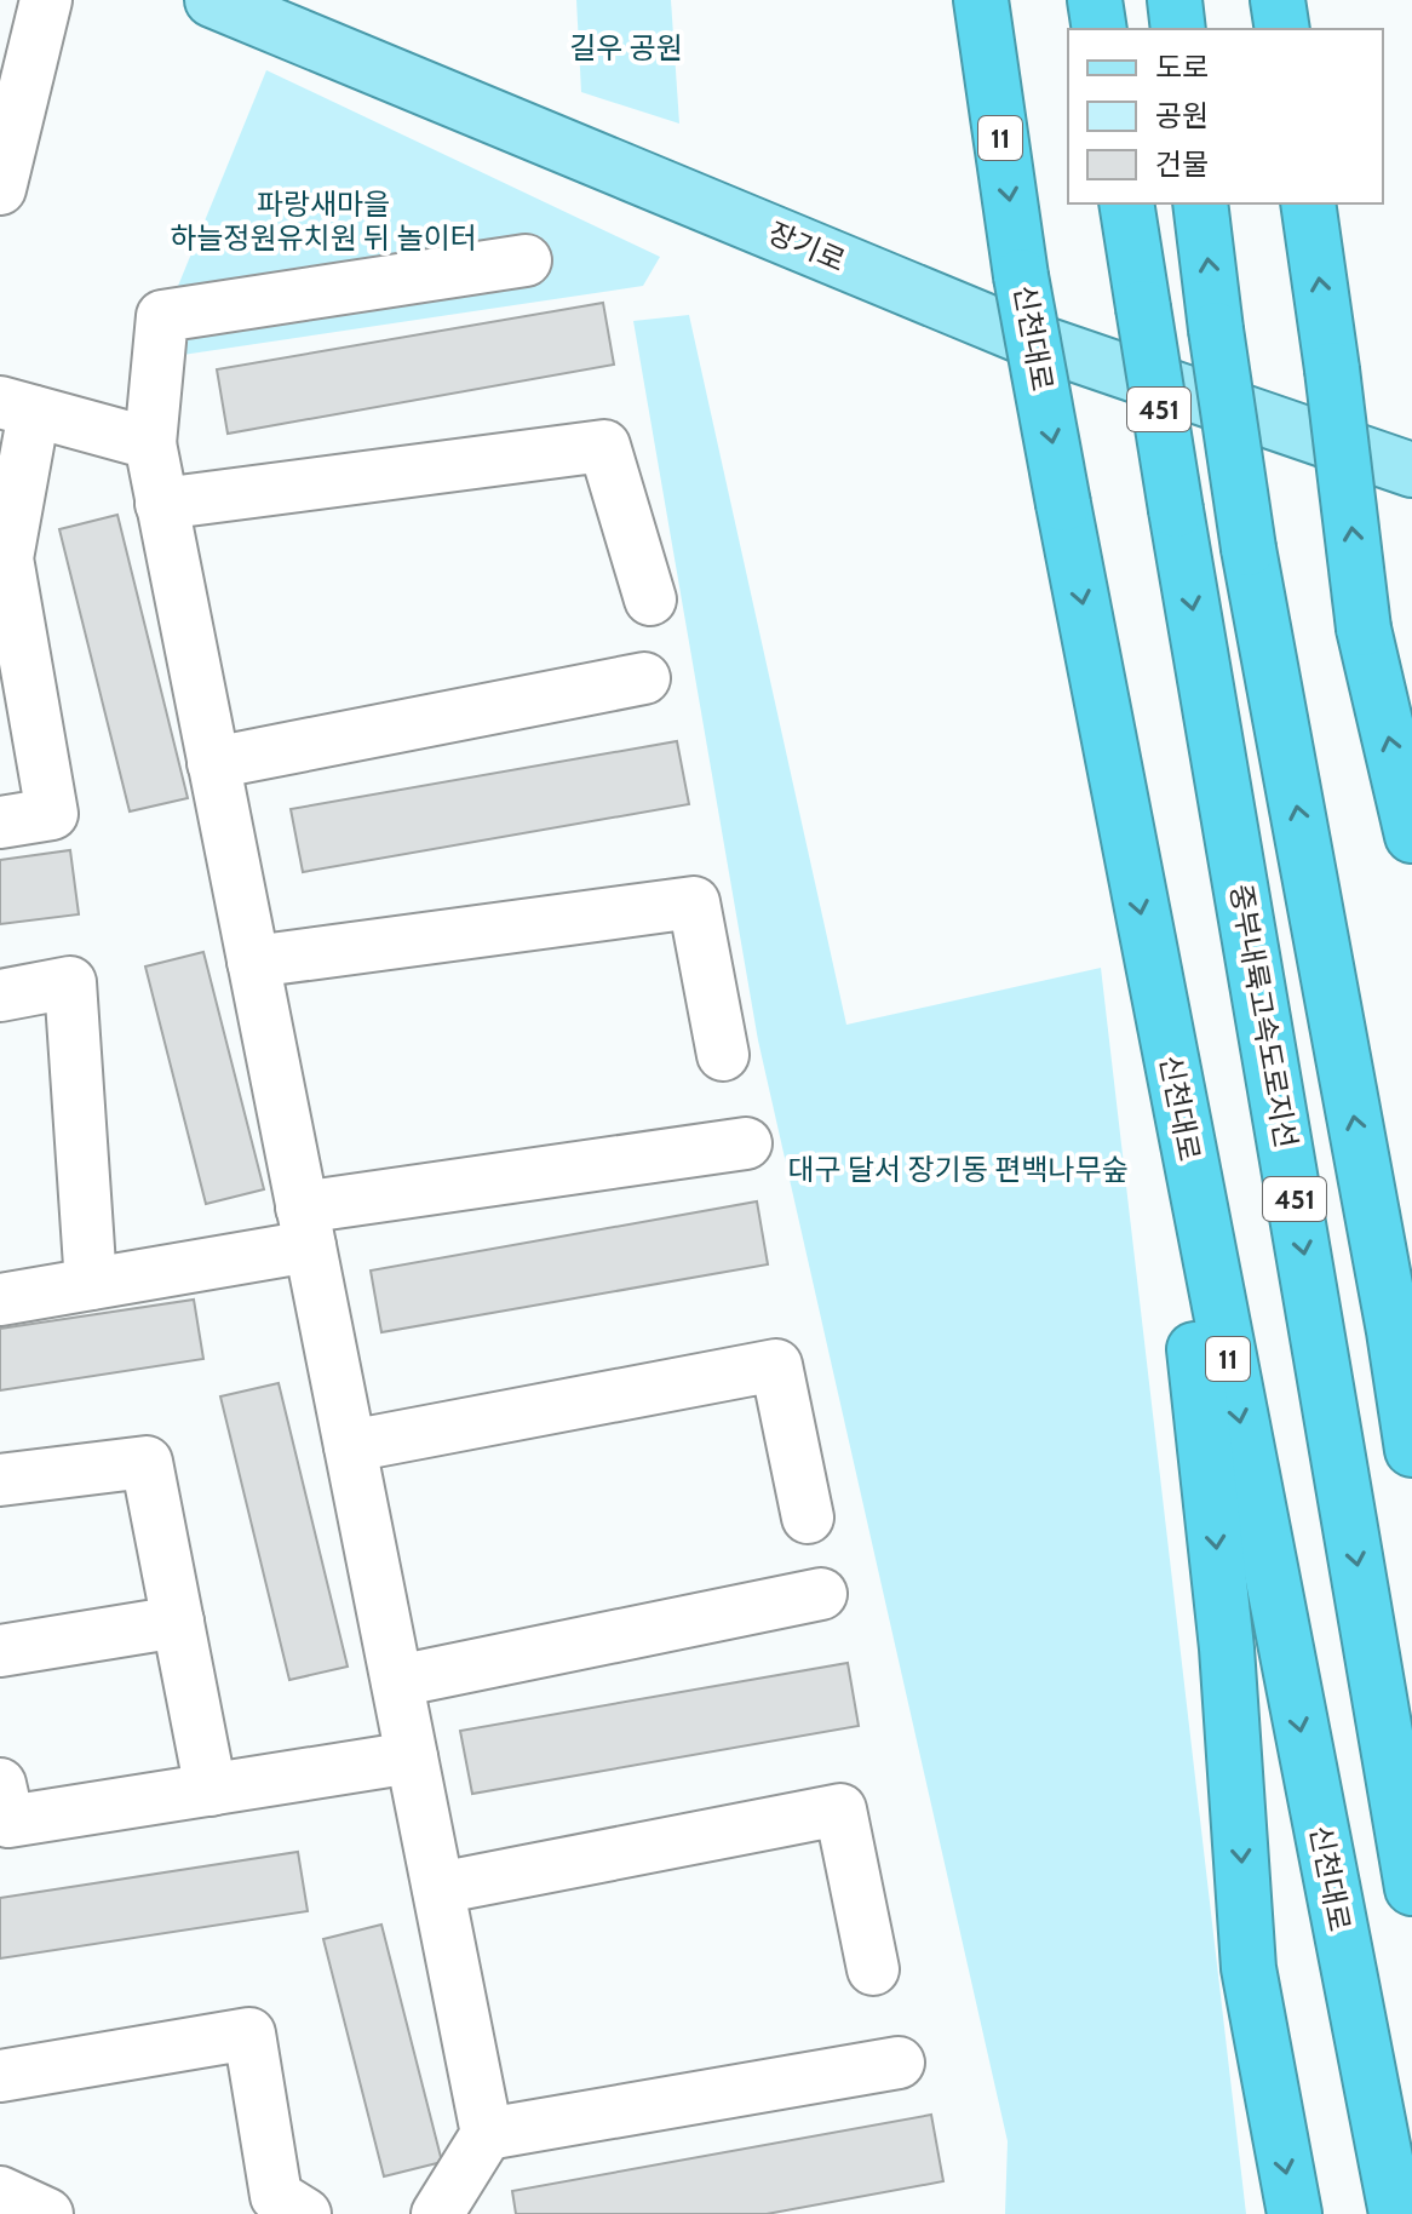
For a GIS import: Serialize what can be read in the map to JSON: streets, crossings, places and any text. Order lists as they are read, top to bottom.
{
  "streets": {
    "highway": [
      "11",
      "신천대로",
      "451",
      "중부내륙고속도로지선"
    ],
    "main road": ["장기로"]
  },
  "parks": ["길우 공원", "파랑새마을 하늘정원유치원 뒤 놀이터", "대구 달서 장기동 편백나무숲"],
  "legend": ["도로", "공원", "건물"]
}
